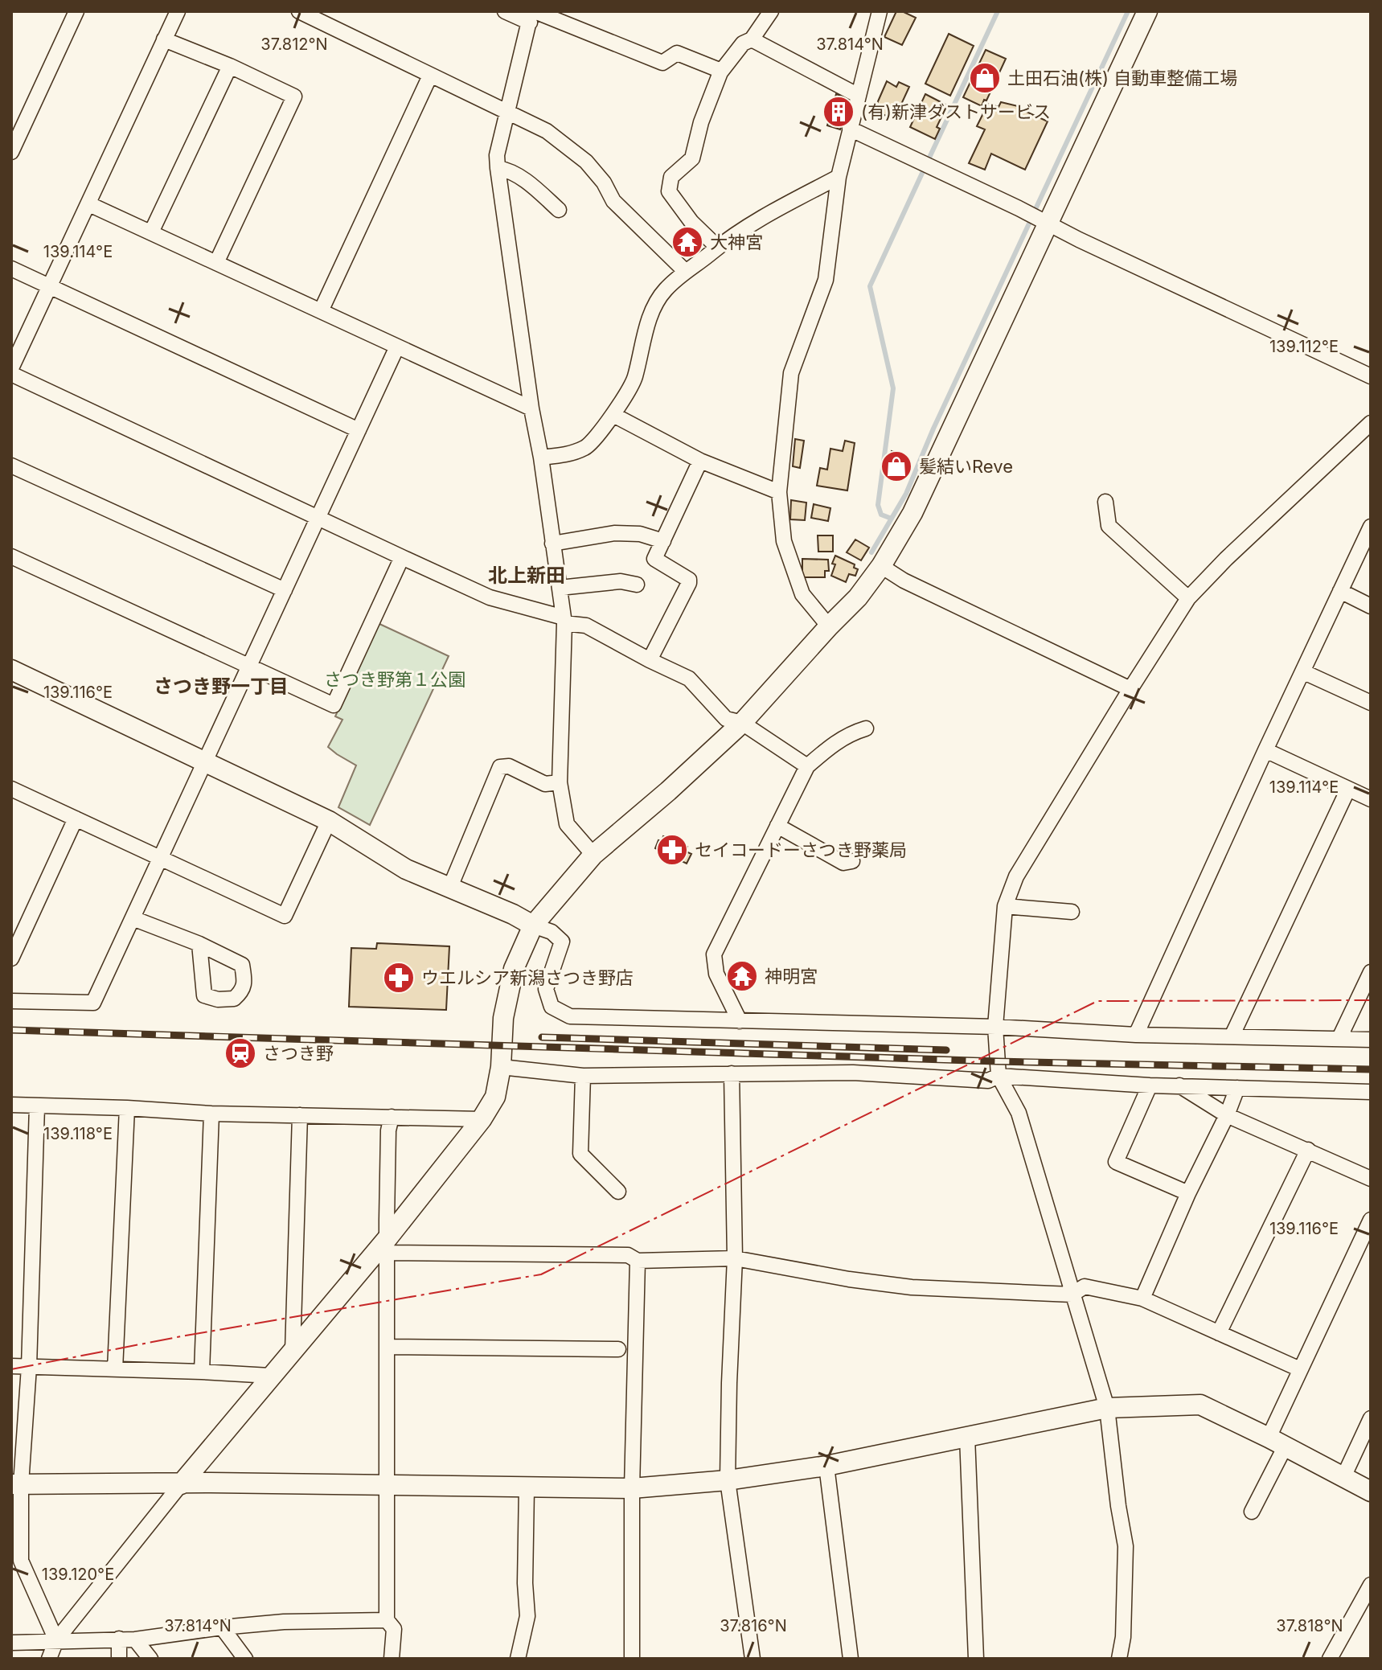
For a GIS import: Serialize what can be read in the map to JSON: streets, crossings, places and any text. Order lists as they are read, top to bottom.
{
  "districts": ["北上新田", "さつき野一丁目"],
  "parks": ["さつき野第１公園"],
  "places": {
    "shop": ["土田石油(株) 自動車整備工場", "髪結いReve"],
    "building": ["(有)新津ダストサービス"],
    "temple": ["大神宮", "神明宮"],
    "pharmacy": ["セイコードーさつき野薬局", "ウエルシア新潟さつき野店"],
    "station": ["さつき野"]
  },
  "coordinates": [
    "37.812°N",
    "37.814°N",
    "139.114°E",
    "139.112°E",
    "139.116°E",
    "139.118°E",
    "139.120°E",
    "37.816°N",
    "37.818°N"
  ]
}
